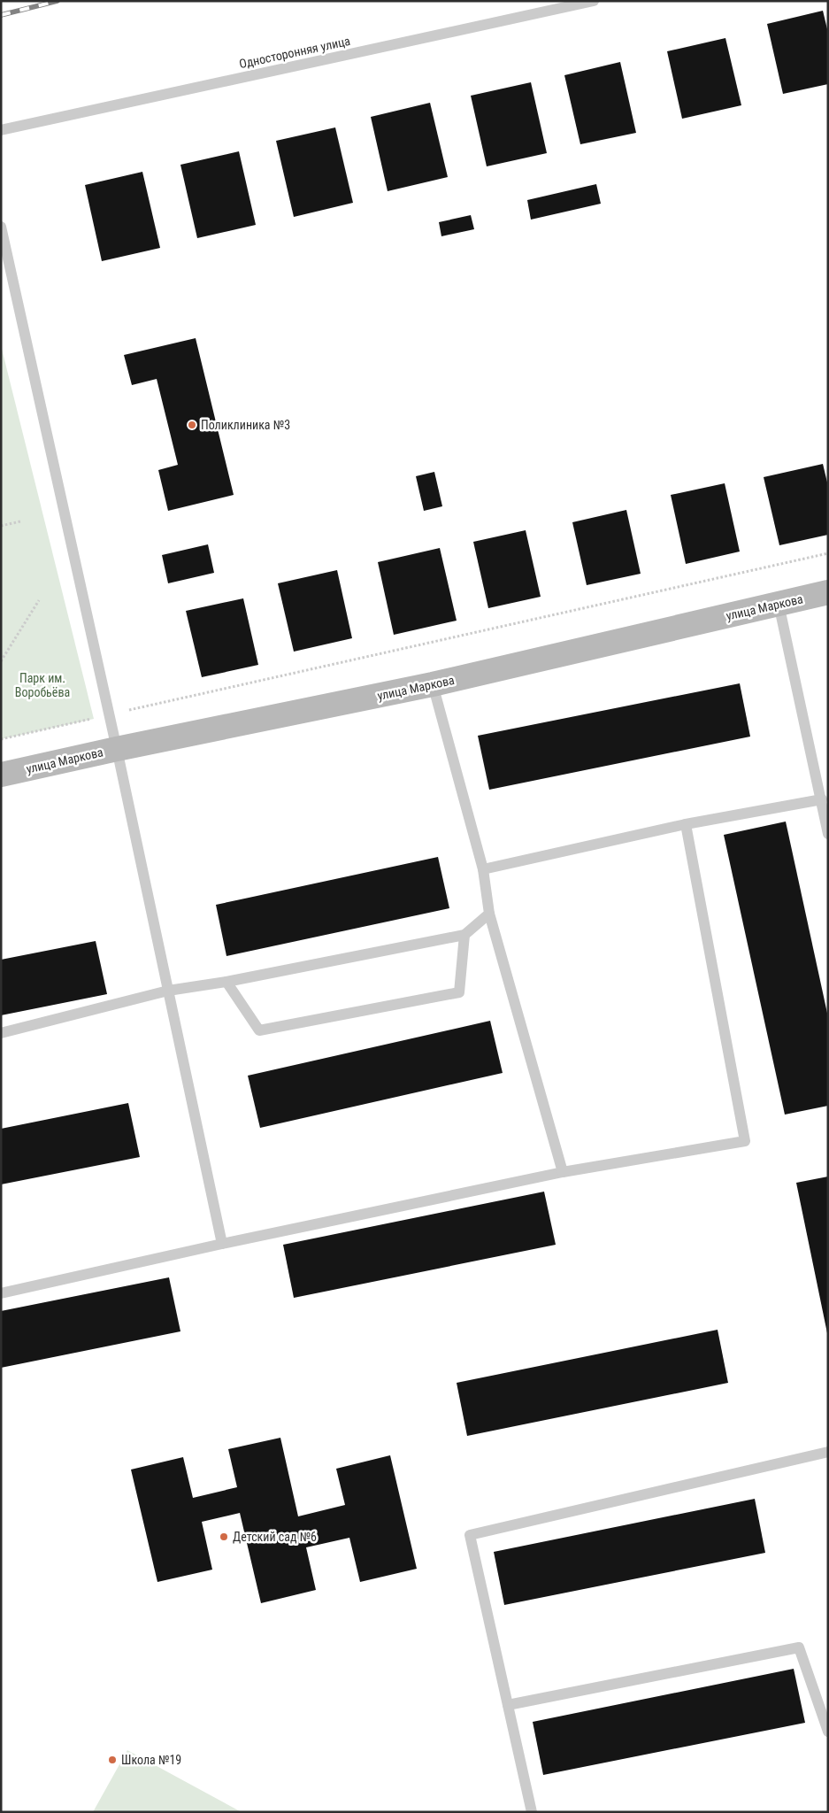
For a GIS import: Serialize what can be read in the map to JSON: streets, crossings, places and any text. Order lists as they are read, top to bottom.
{
  "streets": {
    "main road": ["улица Маркова"],
    "lane": ["Односторонняя улица"]
  },
  "parks": ["Парк им. Воробьёва"],
  "places": ["Поликлиника №3", "Детский сад №6", "Школа №19"]
}
